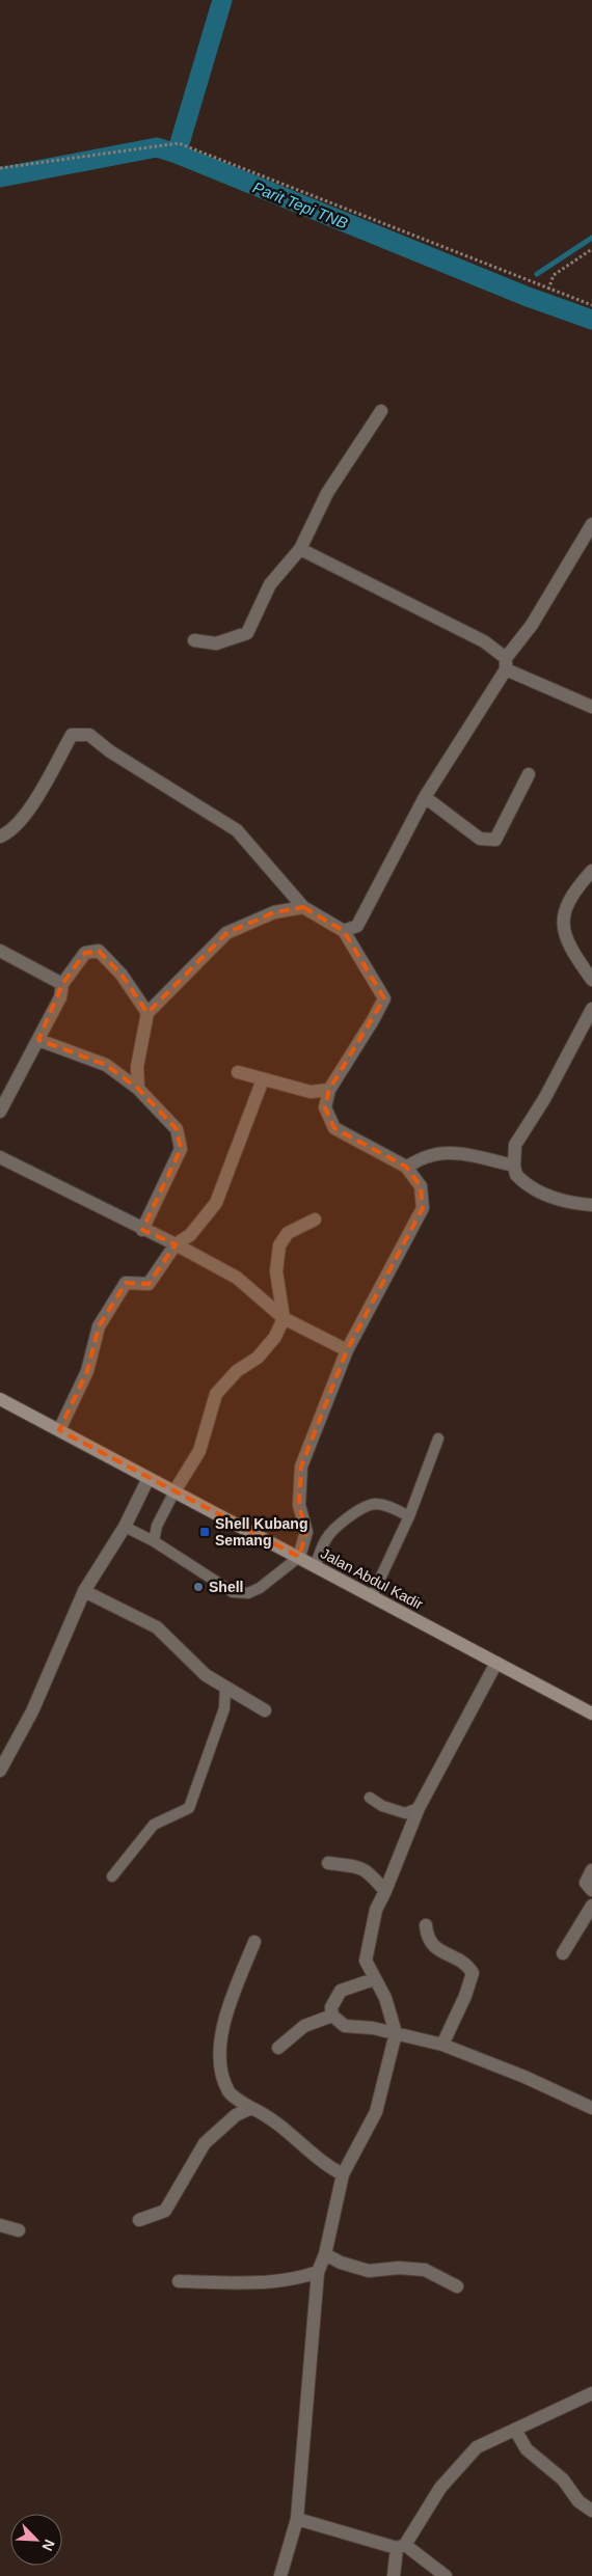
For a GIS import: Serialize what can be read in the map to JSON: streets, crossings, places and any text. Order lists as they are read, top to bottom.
{
  "streets": {
    "main road": ["Jalan Abdul Kadir"]
  },
  "water": ["Parit Tepi TNB"],
  "places": {
    "transit": ["Shell Kubang Semang"],
    "other": ["Shell"]
  },
  "north": "bottom right"
}
